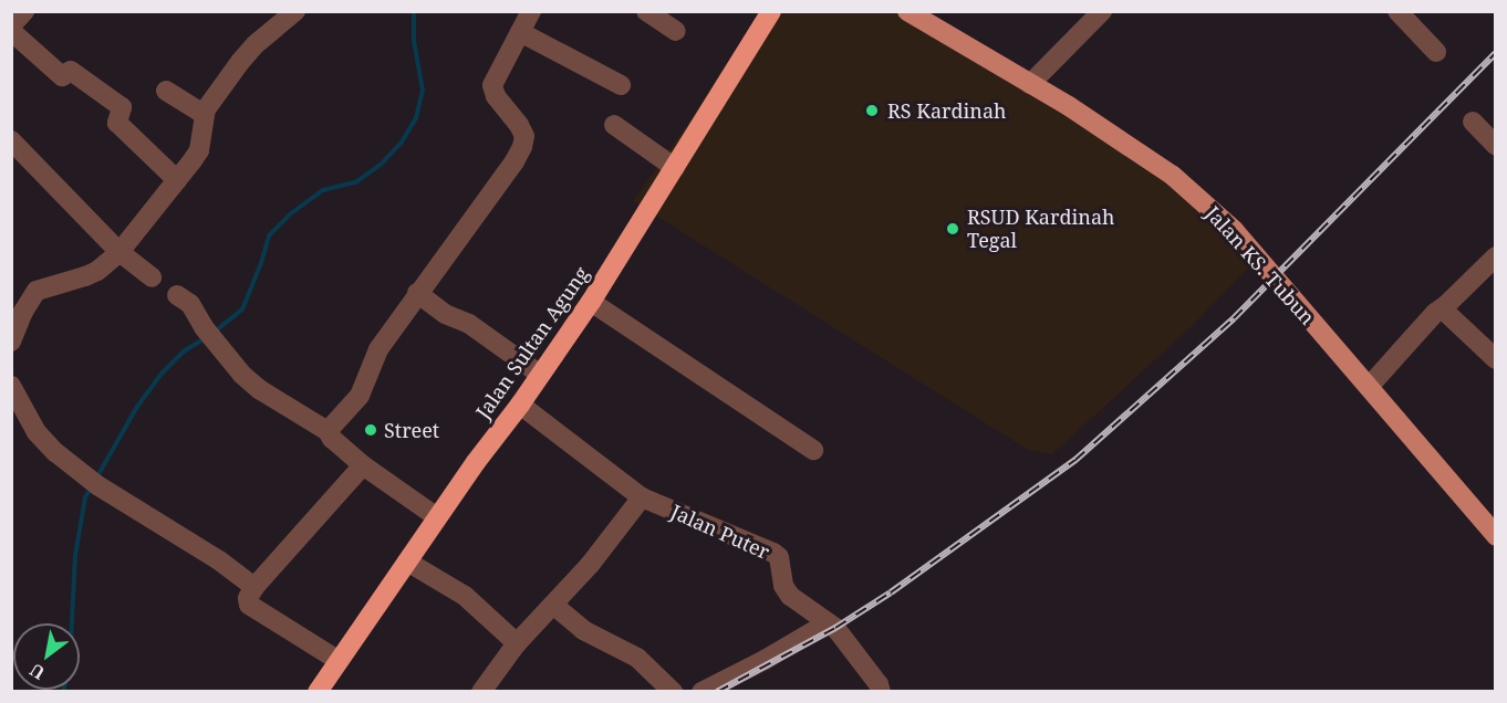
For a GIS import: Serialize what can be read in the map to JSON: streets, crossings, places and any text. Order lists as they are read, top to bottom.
{
  "streets": {
    "highway": ["Jalan Sultan Agung"],
    "main road": ["Jalan KS. Tubun"],
    "street": ["Jalan Puter"]
  },
  "crossings": [
    ["Jalan Sultan Agung", "Jalan Puter"]
  ],
  "places": ["RS Kardinah", "RSUD Kardinah Tegal", "Street"],
  "north": "bottom left"
}
